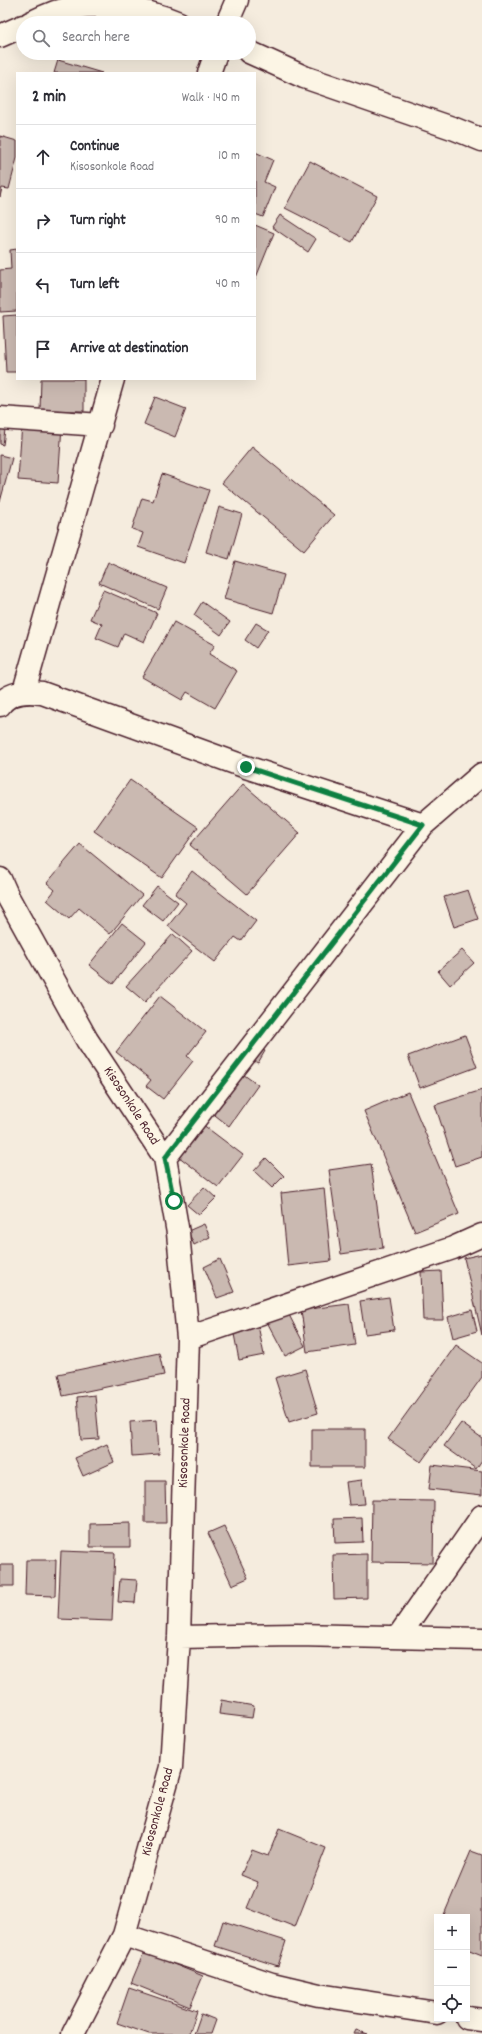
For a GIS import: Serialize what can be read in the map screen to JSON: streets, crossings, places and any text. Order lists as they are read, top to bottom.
{
  "streets": {
    "street": ["Kisosonkole Road"]
  },
  "page": {
    "search": "Search here",
    "heading": ["2 min", "Walk · 140 m"],
    "list": [
      ["Continue", "Kisosonkole Road", "10 m"],
      ["Turn right", "90 m"],
      ["Turn left", "40 m"],
      "Arrive at destination"
    ],
    "map_buttons": ["+", "−"]
  }
}
